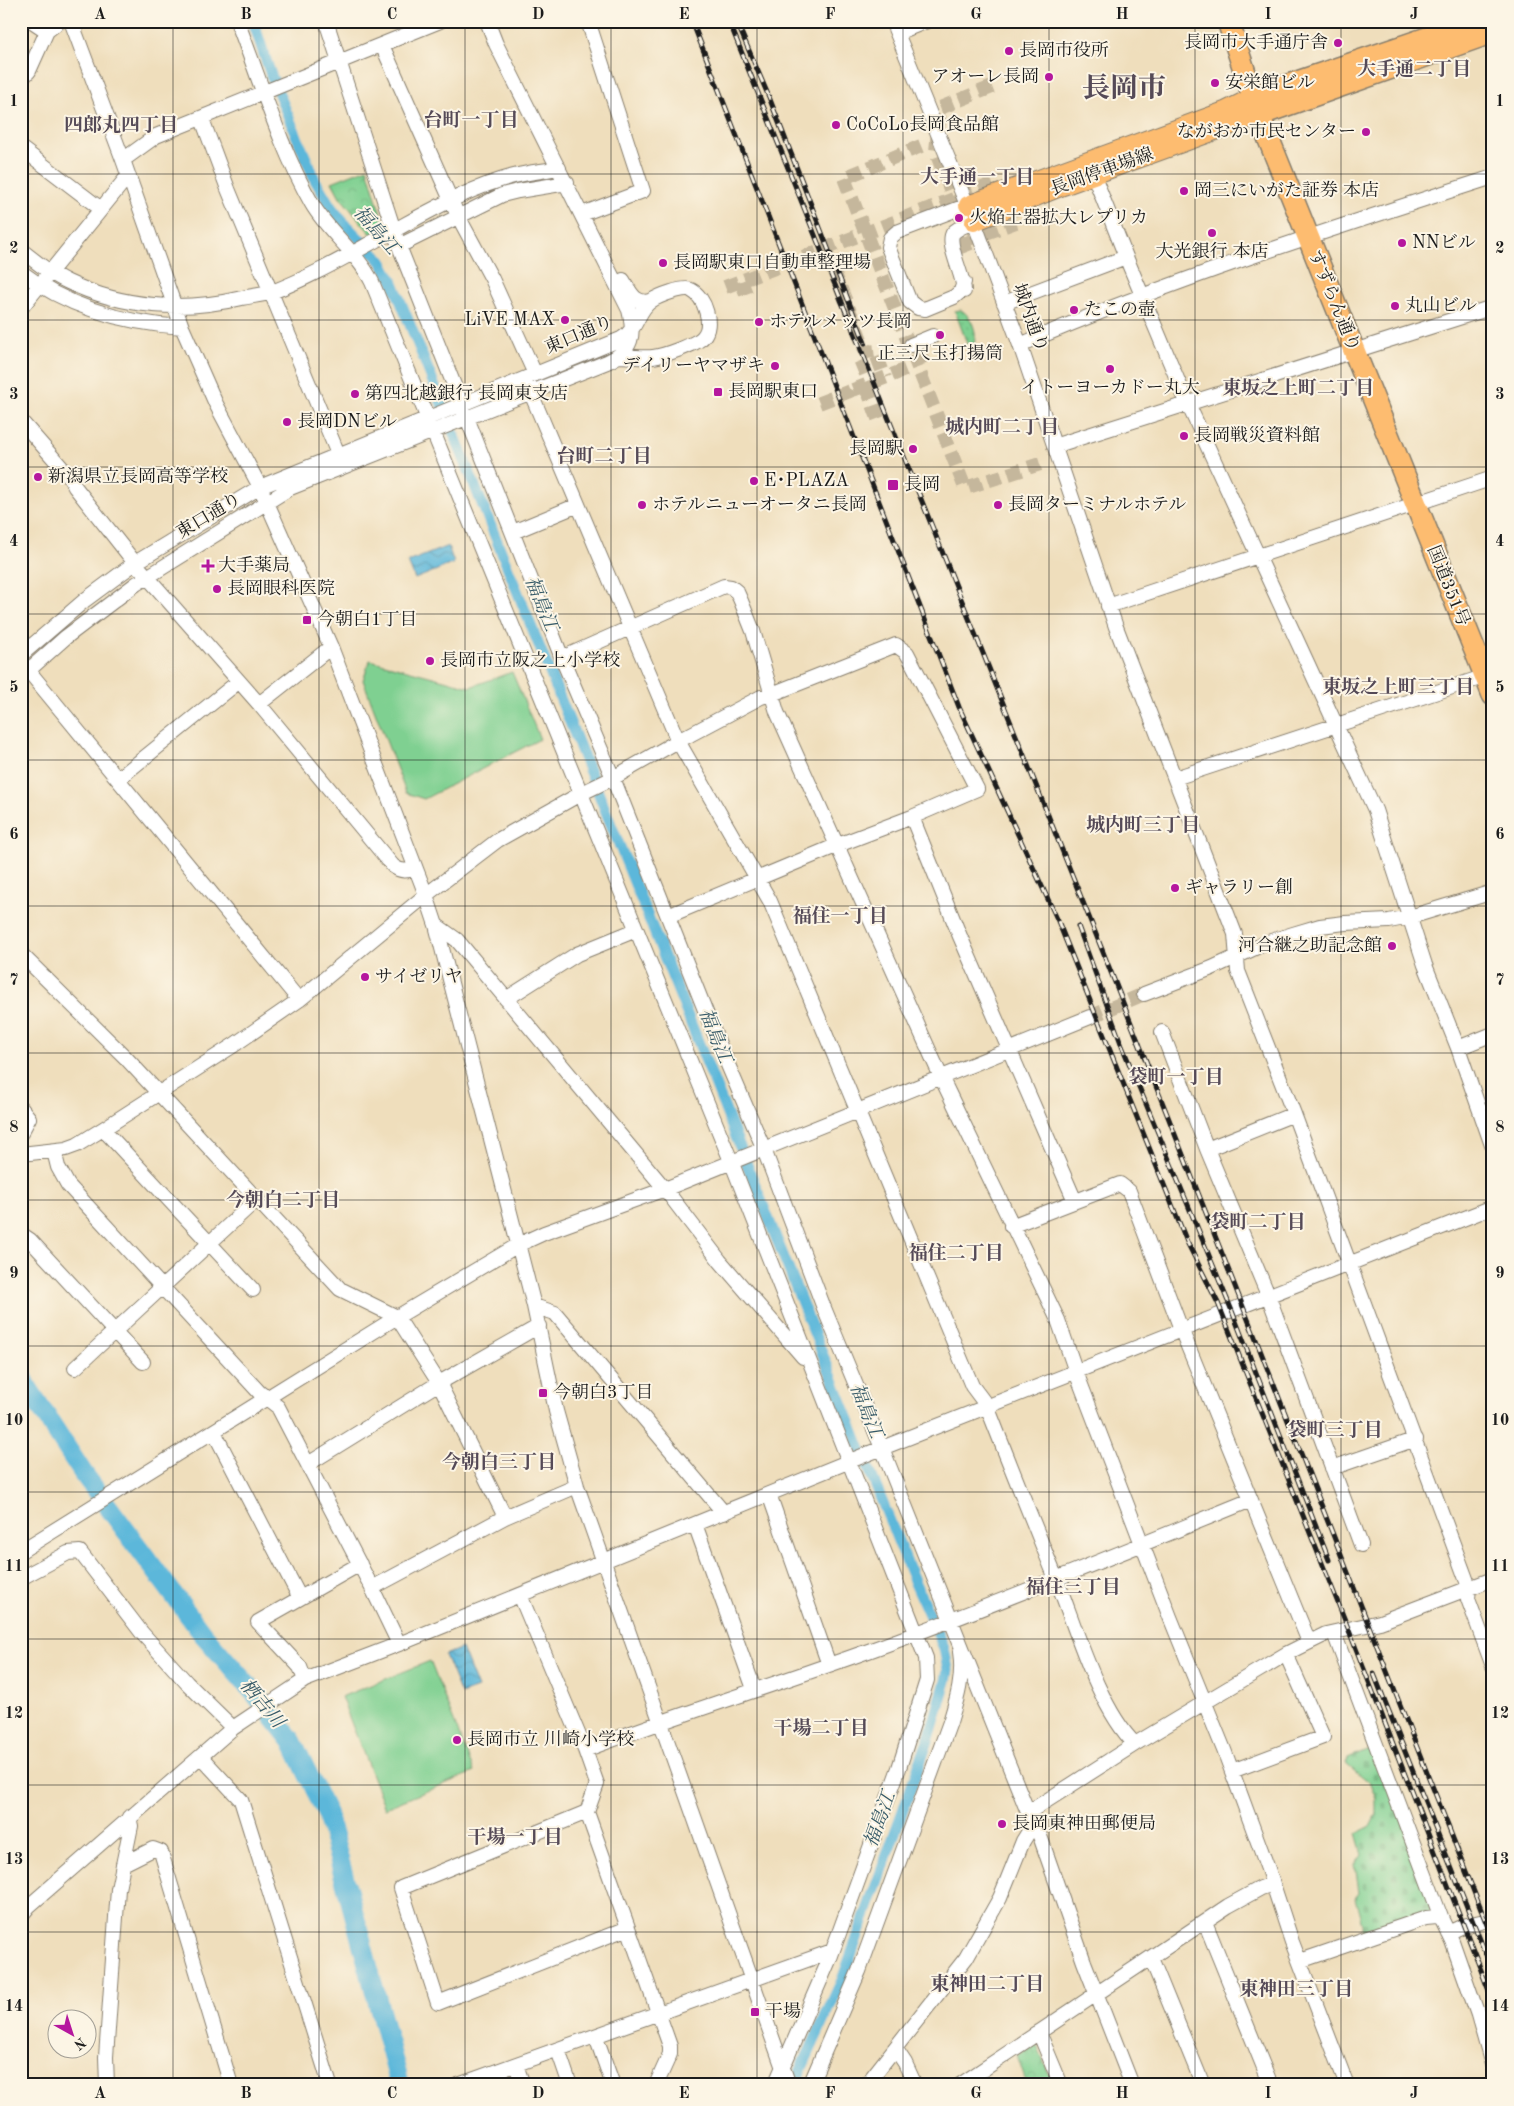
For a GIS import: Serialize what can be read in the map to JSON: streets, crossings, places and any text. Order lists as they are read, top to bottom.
{
  "streets": {
    "highway": ["すずらん通り", "国道351号"],
    "main road": ["長岡停車場線"],
    "street": ["城内通り", "東口通り"]
  },
  "crossings": [
    ["長岡停車場線", "すずらん通り"],
    ["長岡停車場線", "城内通り"],
    ["すずらん通り", "国道351号"]
  ],
  "districts": [
    "大手通二丁目",
    "長岡市",
    "台町一丁目",
    "四郎丸四丁目",
    "大手通一丁目",
    "東坂之上町二丁目",
    "城内町二丁目",
    "台町二丁目",
    "東坂之上町三丁目",
    "城内町三丁目",
    "福住一丁目",
    "袋町一丁目",
    "今朝白二丁目",
    "袋町二丁目",
    "福住二丁目",
    "袋町三丁目",
    "今朝白三丁目",
    "福住三丁目",
    "干場二丁目",
    "干場一丁目",
    "東神田二丁目",
    "東神田三丁目"
  ],
  "water": ["福島江", "栖吉川"],
  "places": {
    "other": [
      "長岡市大手通庁舎",
      "長岡市役所",
      "アオーレ長岡",
      "安栄館ビル",
      "CoCoLo長岡食品館",
      "ながおか市民センター",
      "岡三にいがた証券 本店",
      "火焔土器拡大レプリカ",
      "大光銀行 本店",
      "NNビル",
      "長岡駅東口自動車整理場",
      "丸山ビル",
      "たこの壺",
      "LiVE MAX",
      "ホテルメッツ長岡",
      "正三尺玉打揚筒",
      "デイリーヤマザキ",
      "イトーヨーカドー丸大",
      "第四北越銀行 長岡東支店",
      "長岡DNビル",
      "長岡戦災資料館",
      "長岡駅",
      "新潟県立長岡高等学校",
      "E･PLAZA",
      "ホテルニューオータニ長岡",
      "長岡ターミナルホテル",
      "長岡眼科医院",
      "長岡市立阪之上小学校",
      "ギャラリー創",
      "河合継之助記念館",
      "サイゼリヤ",
      "長岡市立 川崎小学校",
      "長岡東神田郵便局"
    ],
    "transit": [
      "長岡駅東口",
      "長岡",
      "今朝白1丁目",
      "今朝白3丁目",
      "干場"
    ],
    "health": ["大手薬局"]
  },
  "north": "bottom right",
  "grid": {
    "columns": [
      "A",
      "B",
      "C",
      "D",
      "E",
      "F",
      "G",
      "H",
      "I",
      "J"
    ],
    "rows": [
      "1",
      "2",
      "3",
      "4",
      "5",
      "6",
      "7",
      "8",
      "9",
      "10",
      "11",
      "12",
      "13",
      "14"
    ]
  }
}
